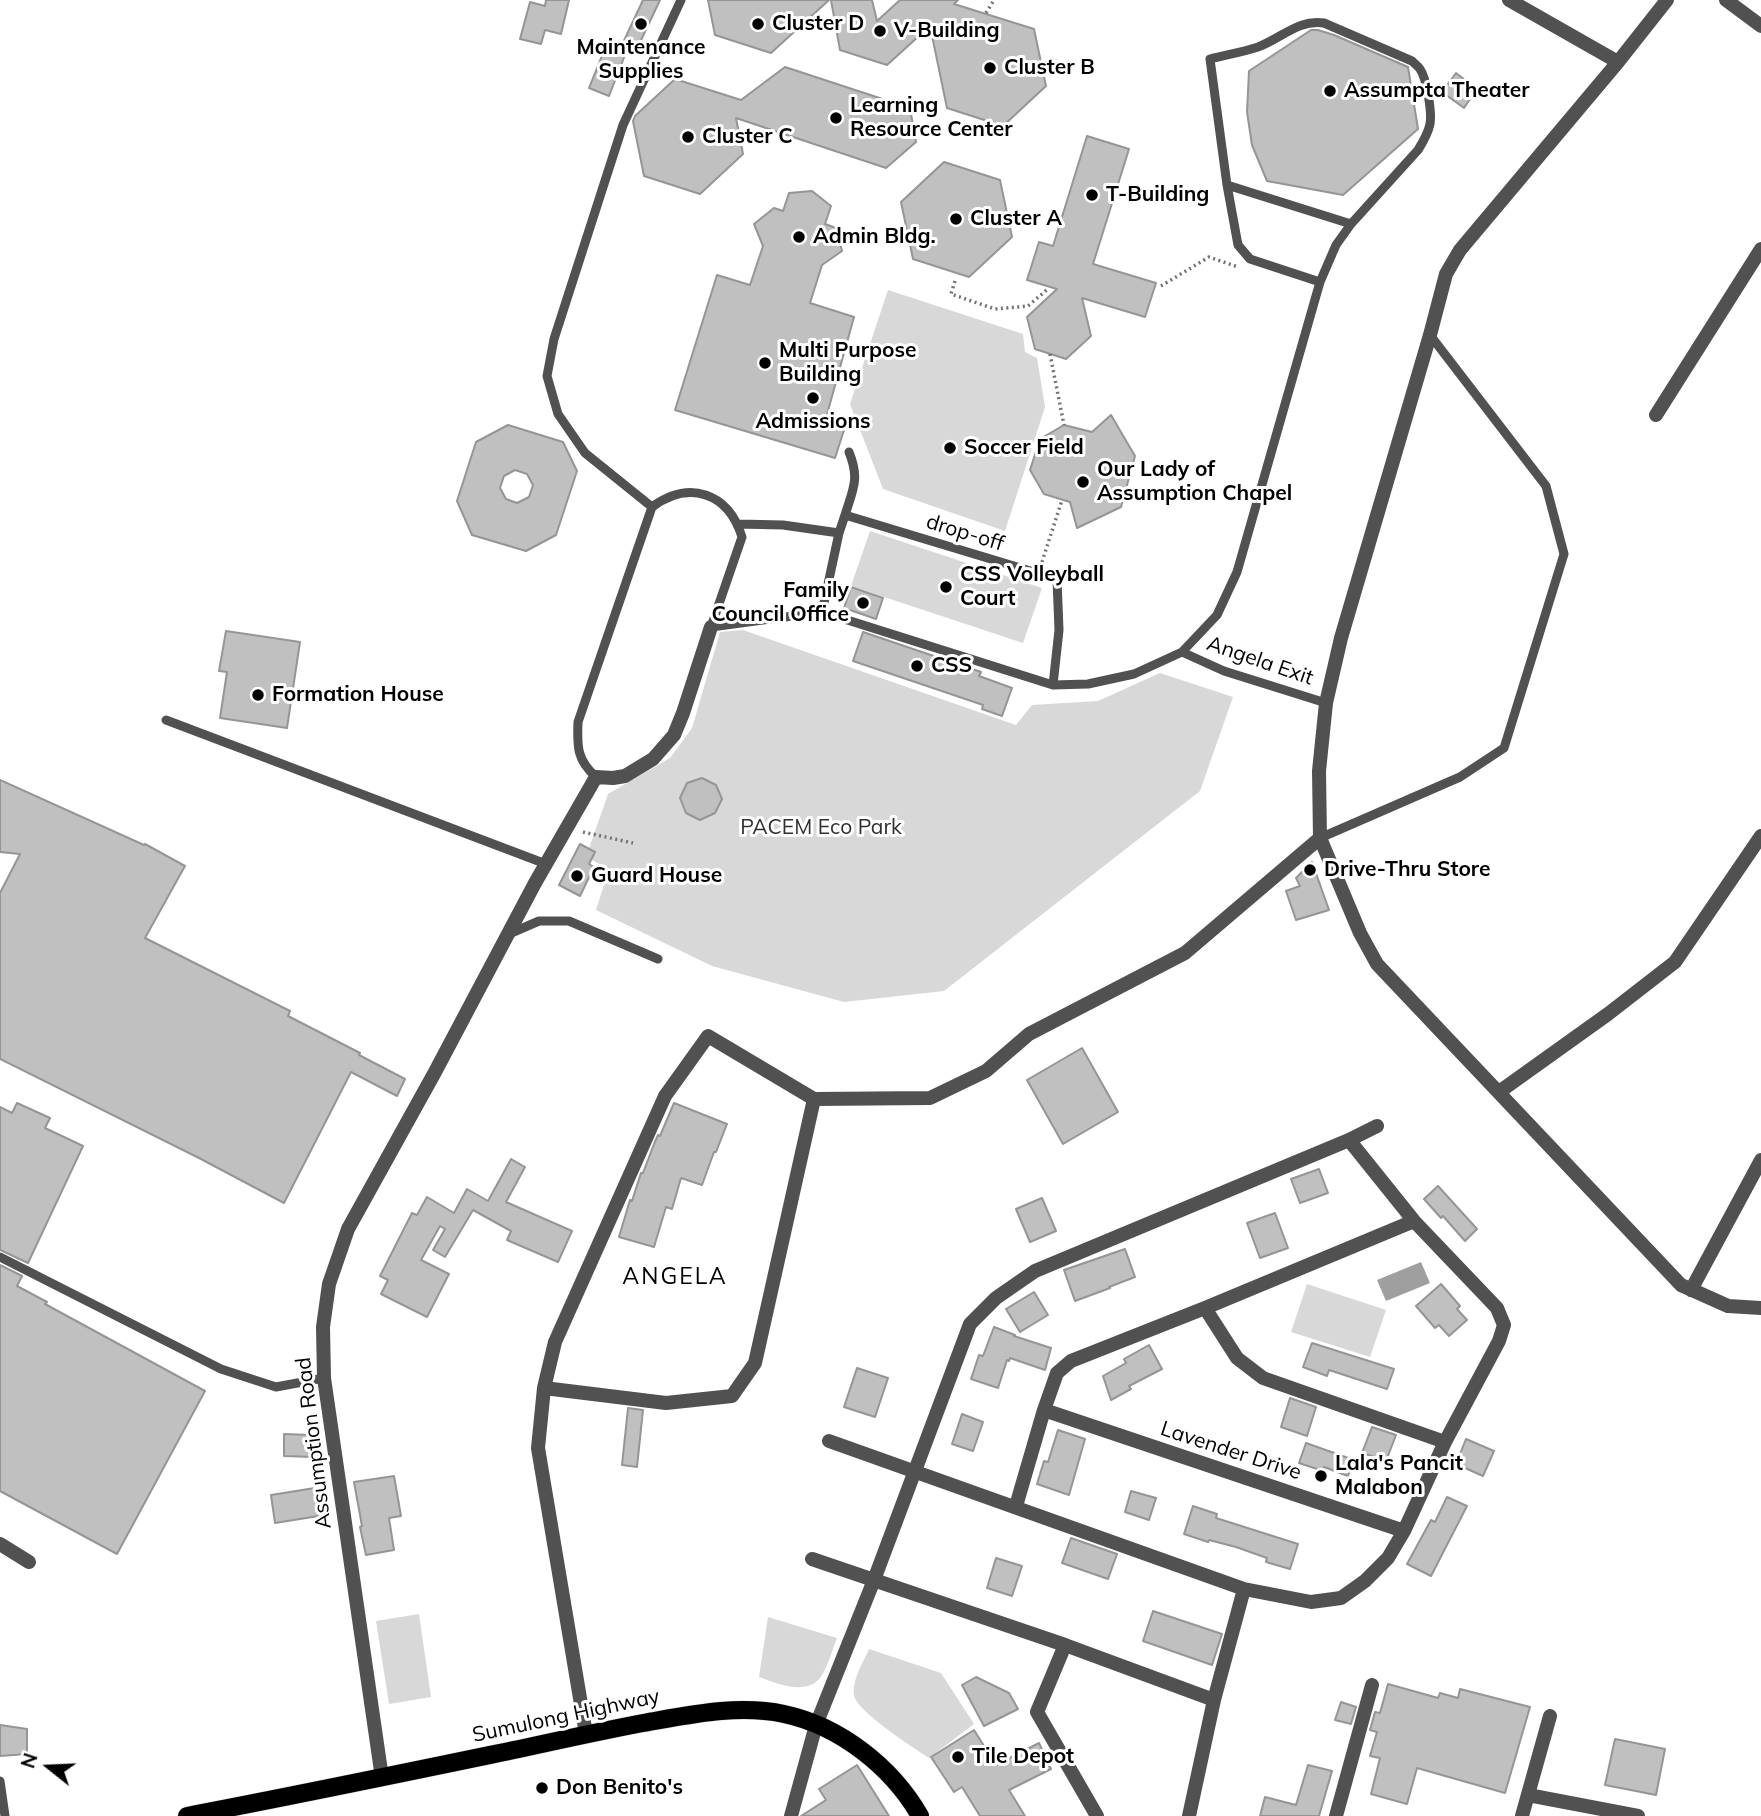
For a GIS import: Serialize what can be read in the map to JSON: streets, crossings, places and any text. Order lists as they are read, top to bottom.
{
  "streets": {
    "main road": ["Sumulong Highway"],
    "street": ["Assumption Road", "Lavender Drive"],
    "lane": ["drop-off", "Angela Exit"]
  },
  "crossings": [
    ["Assumption Road", "Sumulong Highway"]
  ],
  "districts": ["ANGELA"],
  "parks": ["PACEM Eco Park"],
  "places": [
    "Maintenance Supplies",
    "Cluster D",
    "V-Building",
    "Cluster B",
    "Assumpta Theater",
    "Learning Resource Center",
    "Cluster C",
    "T-Building",
    "Cluster A",
    "Admin Bldg.",
    "Multi Purpose Building",
    "Admissions",
    "Soccer Field",
    "Our Lady of Assumption Chapel",
    "CSS Volleyball Court",
    "Family Council Office",
    "CSS",
    "Formation House",
    "Drive-Thru Store",
    "Guard House",
    "Lala's Pancit Malabon",
    "Tile Depot",
    "Don Benito's"
  ],
  "north": "left"
}
